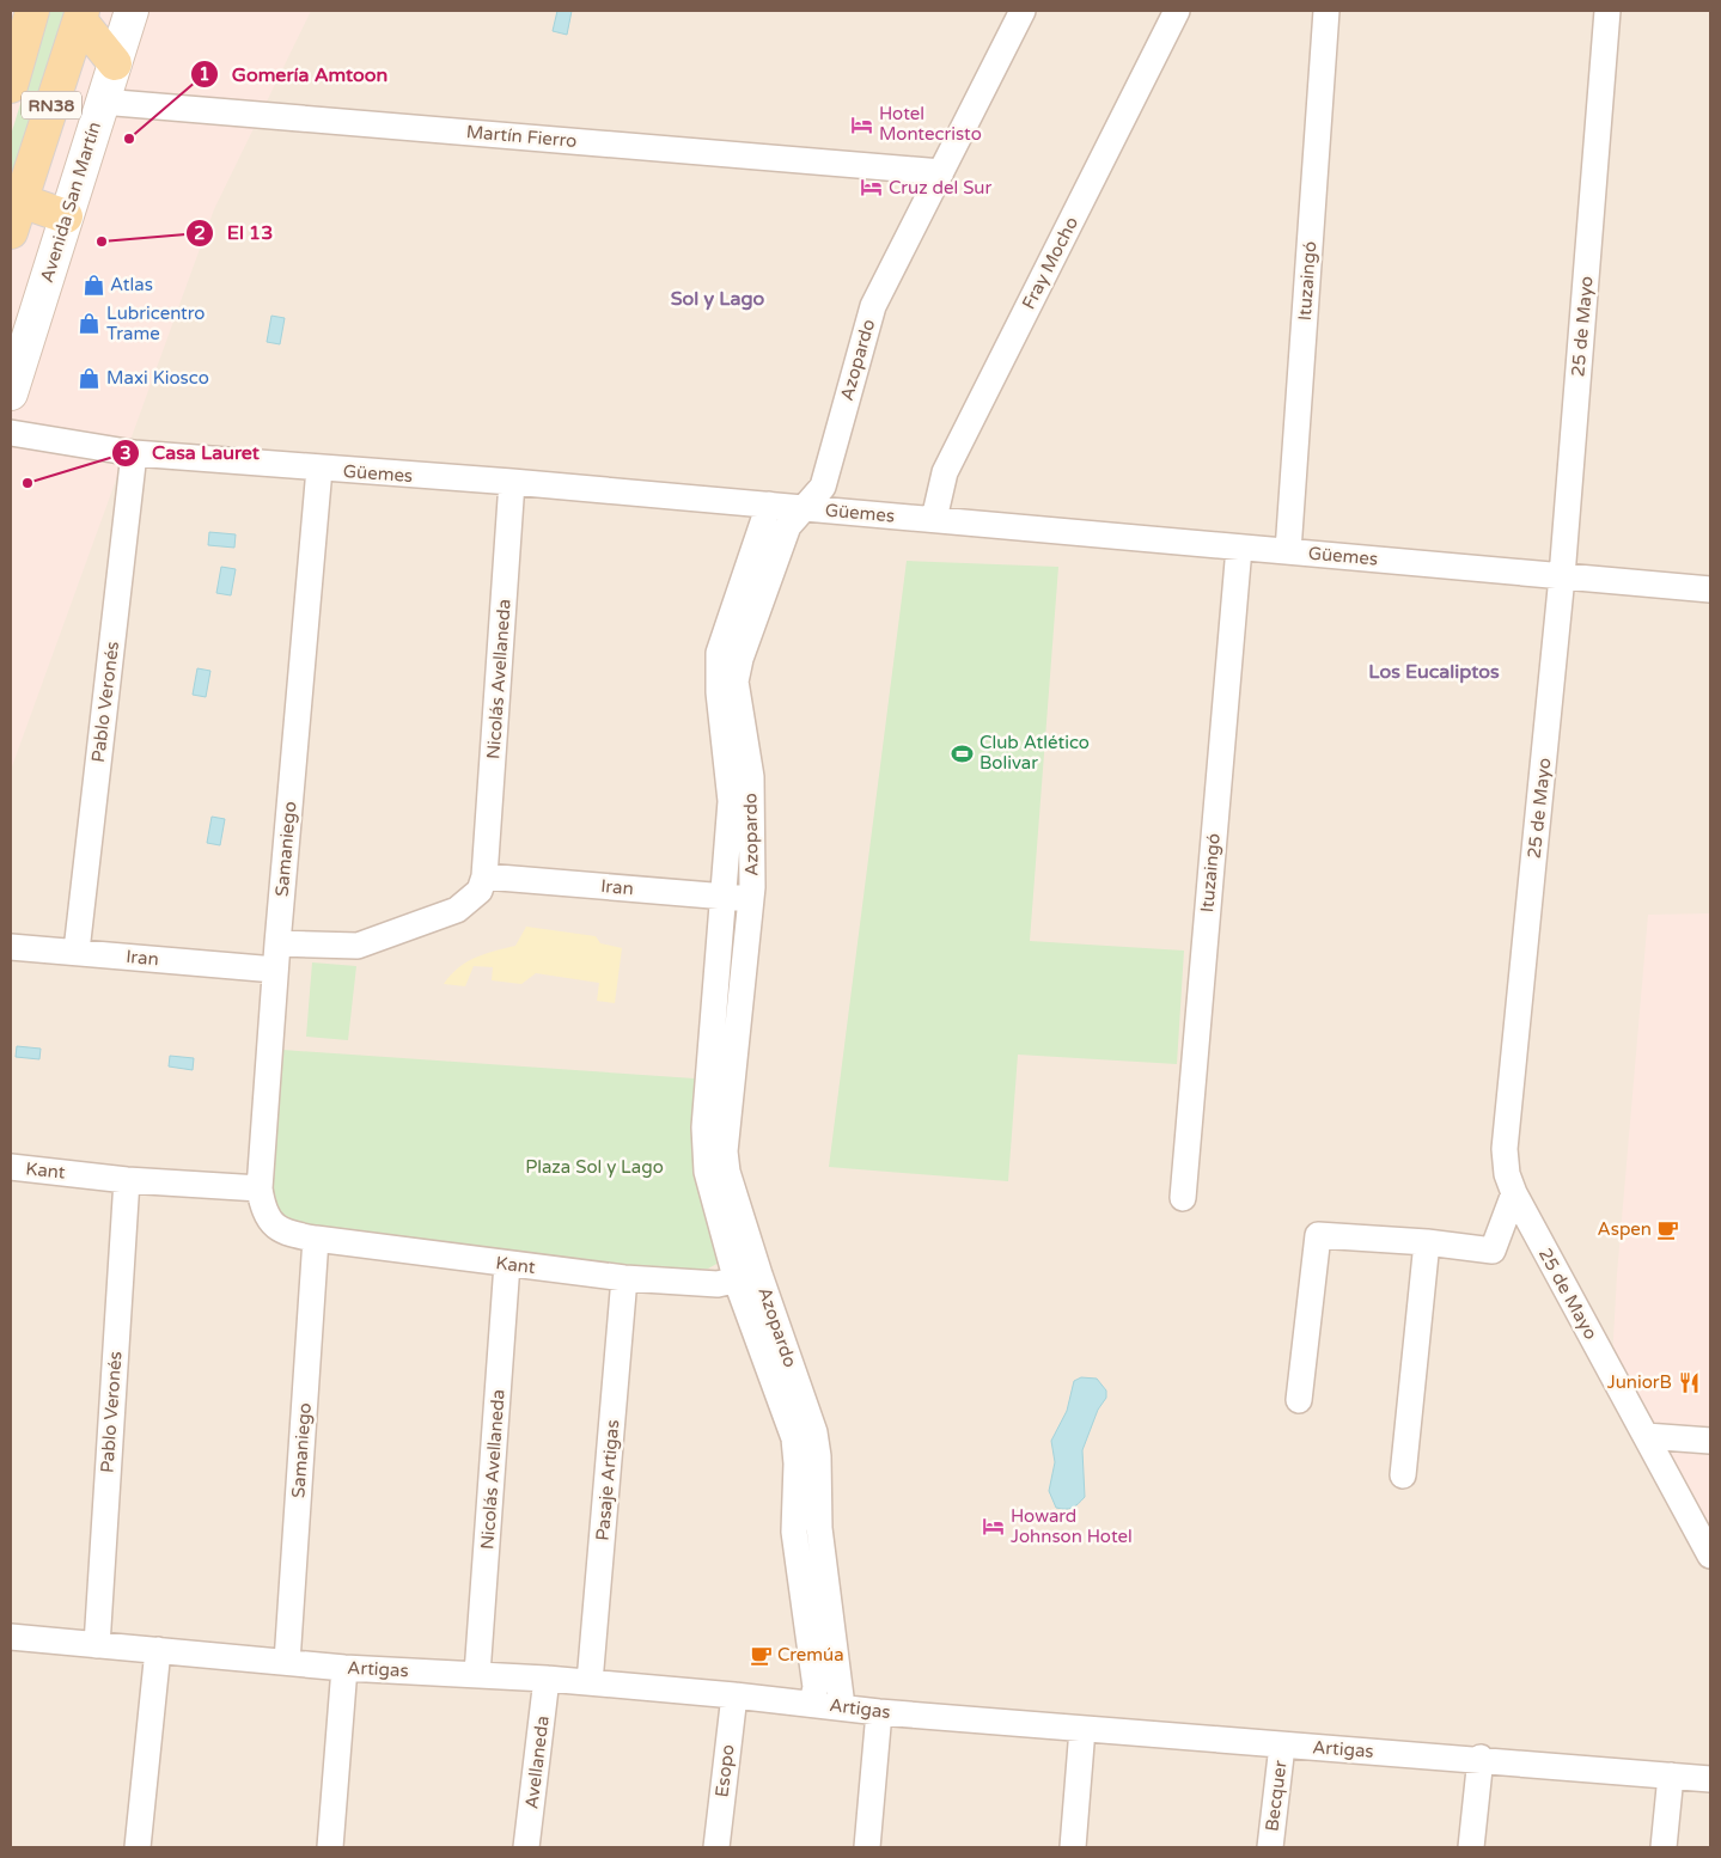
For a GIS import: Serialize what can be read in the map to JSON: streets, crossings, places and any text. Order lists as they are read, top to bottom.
{
  "streets": {
    "main road": ["RN38", "Avenida San Martín"],
    "street": [
      "Martín Fierro",
      "Fray Mocho",
      "Ituzaingó",
      "25 de Mayo",
      "Azopardo",
      "Güemes",
      "Nicolás Avellaneda",
      "Pablo Veronés",
      "Samaniego",
      "Iran",
      "Kant",
      "Pasaje Artigas",
      "Artigas",
      "Avellaneda",
      "Esopo",
      "Becquer"
    ]
  },
  "crossings": [
    ["Martín Fierro", "Avenida San Martín"],
    ["Martín Fierro", "Azopardo"],
    ["Fray Mocho", "Güemes"],
    ["Ituzaingó", "Güemes"],
    ["25 de Mayo", "Güemes"],
    ["Azopardo", "Güemes"],
    ["Azopardo", "Iran"],
    ["Azopardo", "Kant"],
    ["Azopardo", "Artigas"],
    ["Güemes", "Nicolás Avellaneda"],
    ["Güemes", "Pablo Veronés"],
    ["Güemes", "Samaniego"],
    ["Nicolás Avellaneda", "Iran"],
    ["Nicolás Avellaneda", "Kant"],
    ["Nicolás Avellaneda", "Artigas"],
    ["Pablo Veronés", "Iran"],
    ["Pablo Veronés", "Kant"],
    ["Pablo Veronés", "Artigas"],
    ["Samaniego", "Iran"],
    ["Samaniego", "Kant"],
    ["Samaniego", "Artigas"],
    ["Kant", "Pasaje Artigas"],
    ["Pasaje Artigas", "Artigas"],
    ["Artigas", "Avellaneda"],
    ["Artigas", "Esopo"],
    ["Artigas", "Becquer"]
  ],
  "districts": ["Sol y Lago", "Los Eucaliptos"],
  "parks": ["Plaza Sol y Lago"],
  "places": {
    "hotel": ["Hotel Montecristo", "Cruz del Sur", "Howard Johnson Hotel"],
    "other": ["Gomería Amtoon", "El 13", "Casa Lauret"],
    "shop": ["Atlas", "Lubricentro Trame", "Maxi Kiosco"],
    "sports": ["Club Atlético Bolivar"],
    "cafe": ["Aspen", "Cremúa"],
    "restaurant": ["JuniorB"]
  }
}
